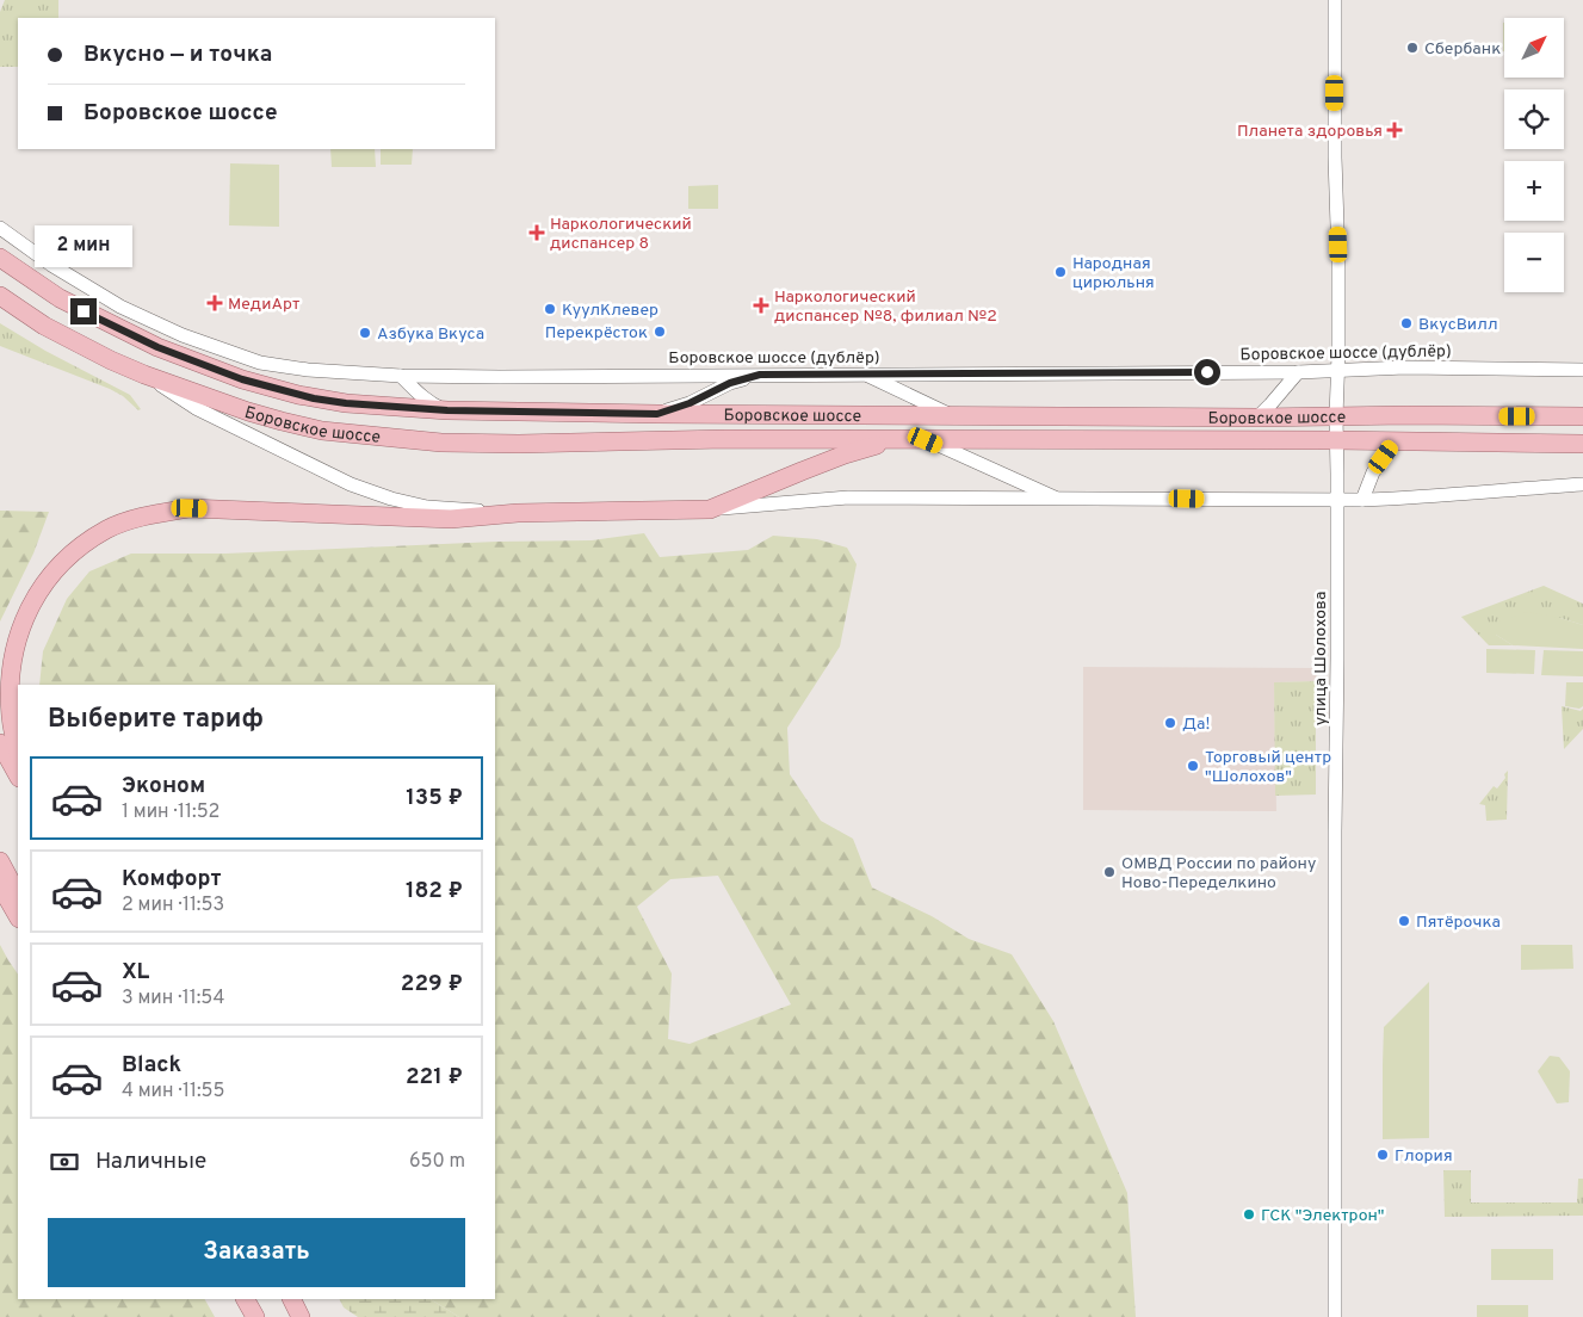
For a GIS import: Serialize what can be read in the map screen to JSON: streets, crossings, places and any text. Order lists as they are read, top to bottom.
{
  "streets": {
    "main road": ["Боровское шоссе"],
    "street": ["Боровское шоссе (дублёр)", "улица Шолохова"]
  },
  "crossings": [
    ["Боровское шоссе (дублёр)", "улица Шолохова"],
    ["Боровское шоссе", "улица Шолохова"]
  ],
  "places": {
    "other": [
      "Сбербанк",
      "Народная цирюльня",
      "КуулКлевер",
      "ВкусВилл",
      "Перекрёсток",
      "Азбука Вкуса",
      "Да!",
      "Торговый центр \"Шолохов\"",
      "ОМВД России по району Ново-Переделкино",
      "Пятёрочка",
      "Глория",
      "ГСК \"Электрон\""
    ],
    "health": [
      "Планета здоровья",
      "Наркологический диспансер 8",
      "МедиАрт",
      "Наркологический диспансер №8, филиал №2"
    ]
  },
  "north": "top right",
  "page": {
    "map_buttons": ["+", "−"],
    "banner": ["Вкусно — и точка", "Боровское шоссе"],
    "bubble": "2 мин",
    "heading": "Выберите тариф",
    "list": [
      {
        "name": "Эконом",
        "note": "1 мин · 11:52",
        "value": "135 ₽"
      },
      {
        "name": "Комфорт",
        "note": "2 мин · 11:53",
        "value": "182 ₽"
      },
      {
        "name": "XL",
        "note": "3 мин · 11:54",
        "value": "229 ₽"
      },
      {
        "name": "Black",
        "note": "4 мин · 11:55",
        "value": "221 ₽"
      }
    ],
    "pay": ["Наличные", "650 m"],
    "buttons": "Заказать"
  }
}
